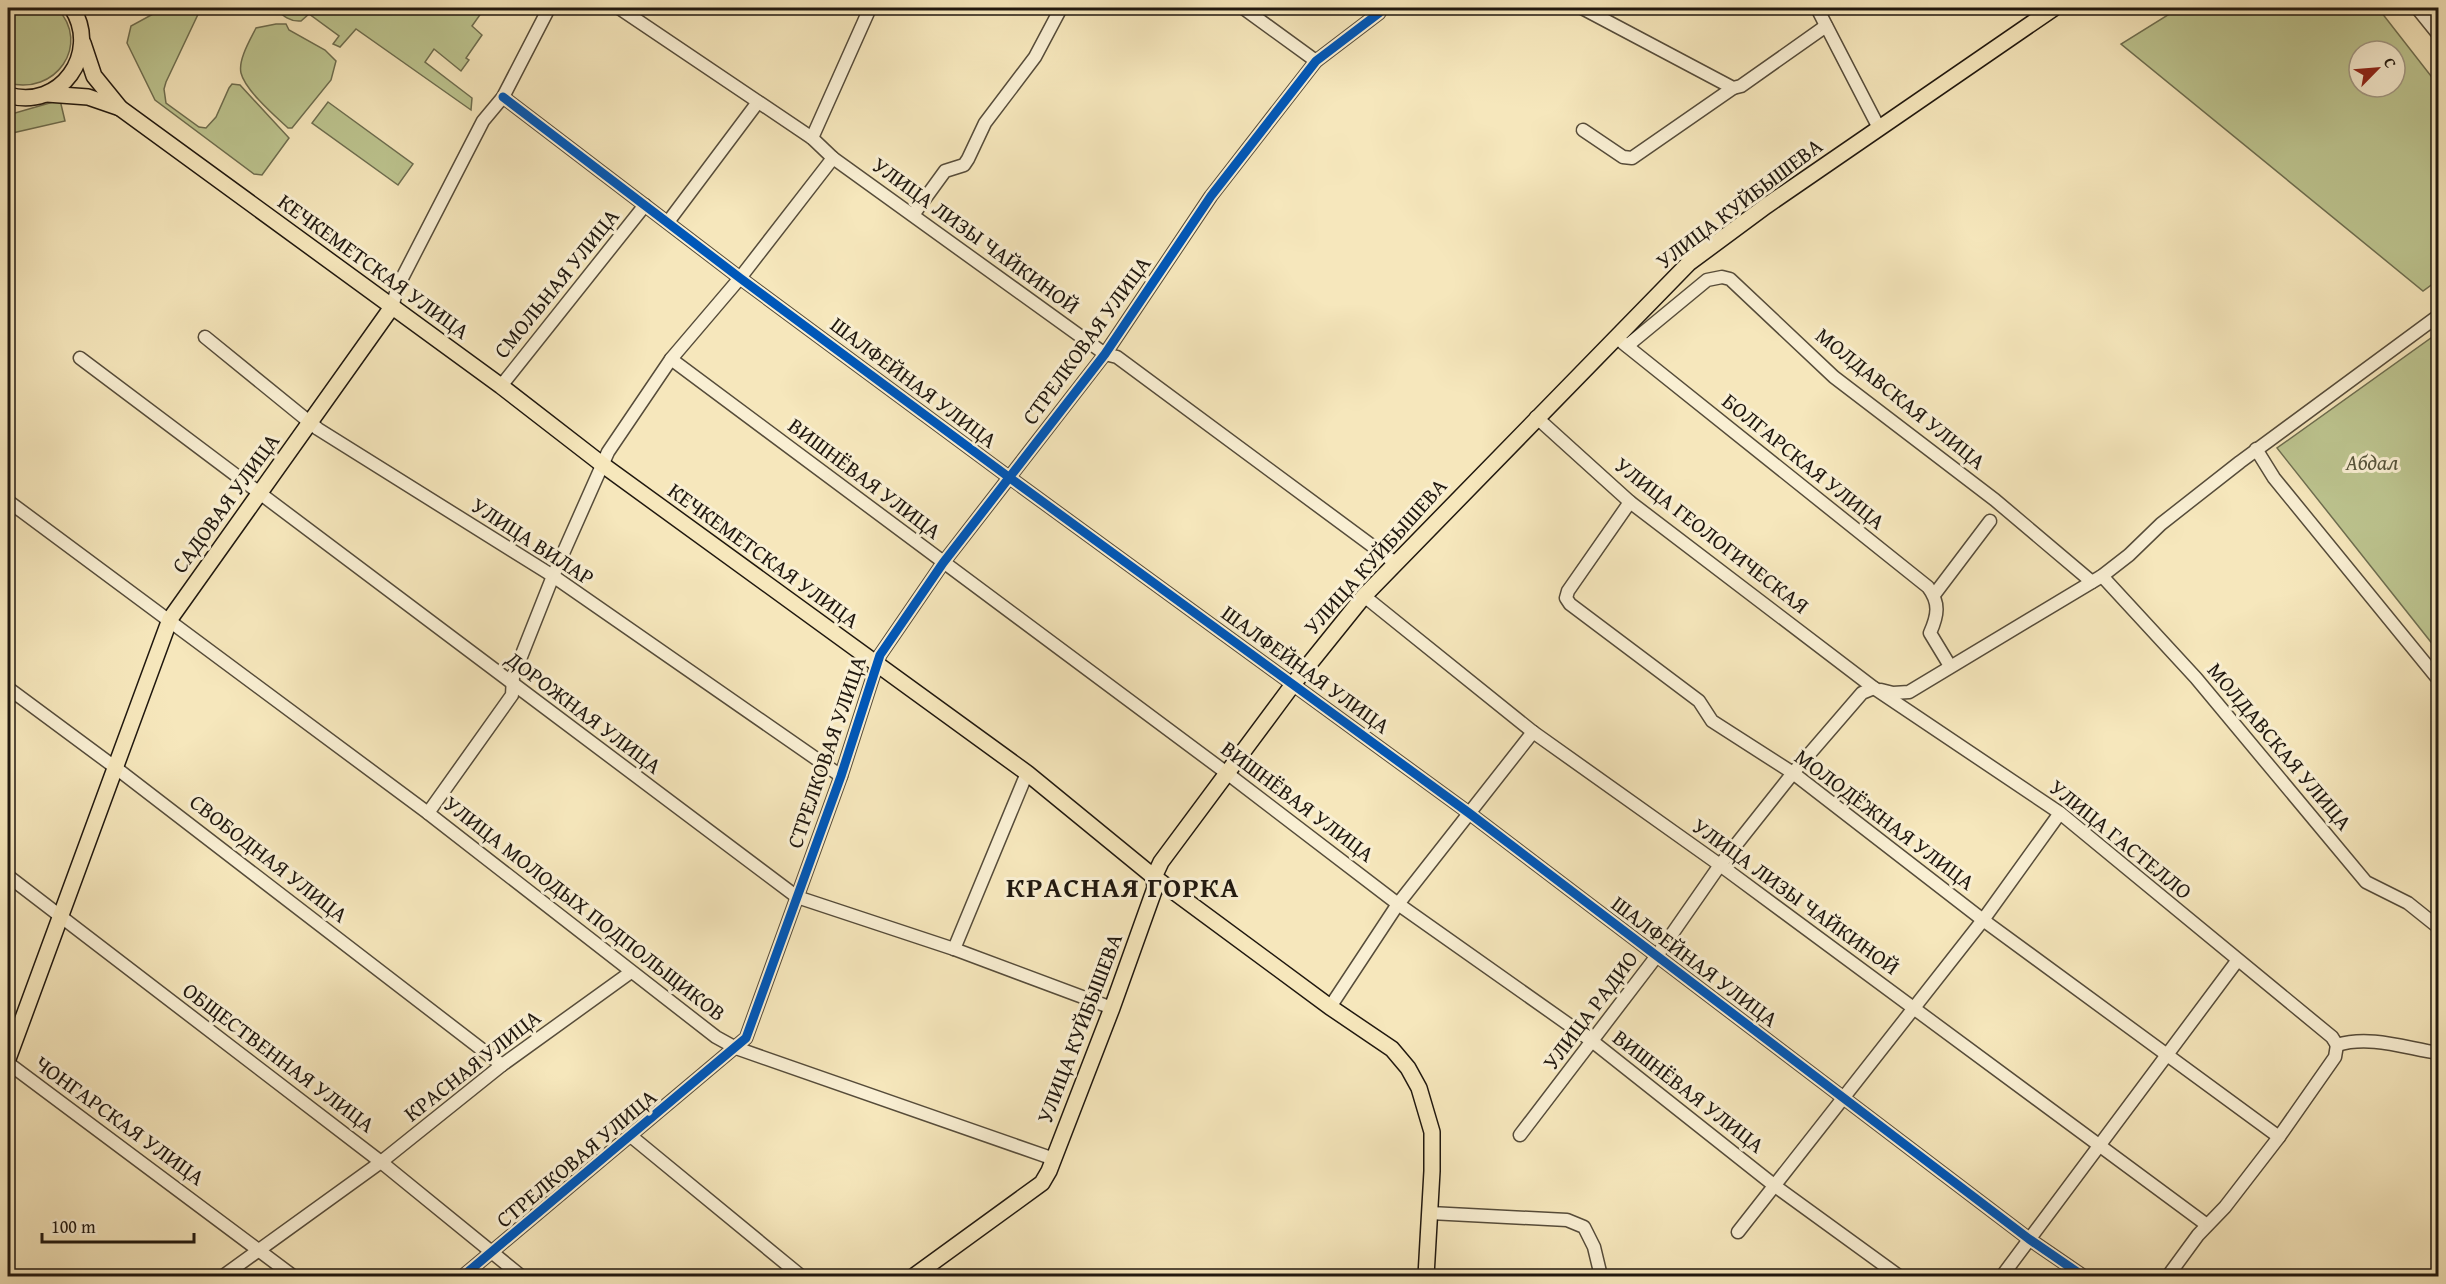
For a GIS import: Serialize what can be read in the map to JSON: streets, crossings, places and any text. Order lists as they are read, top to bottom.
{
  "streets": {
    "main road": ["УЛИЦА КУЙБЫШЕВА", "КЕЧКЕМЕТСКАЯ УЛИЦА", "САДОВАЯ УЛИЦА"],
    "street": [
      "УЛИЦА ЛИЗЫ ЧАЙКИНОЙ",
      "СМОЛЬНАЯ УЛИЦА",
      "СТРЕЛКОВАЯ УЛИЦА",
      "ШАЛФЕЙНАЯ УЛИЦА",
      "МОЛДАВСКАЯ УЛИЦА",
      "БОЛГАРСКАЯ УЛИЦА",
      "ВИШНЁВАЯ УЛИЦА",
      "УЛИЦА ГЕОЛОГИЧЕСКАЯ",
      "УЛИЦА ВИЛАР",
      "ДОРОЖНАЯ УЛИЦА",
      "МОЛОДЁЖНАЯ УЛИЦА",
      "УЛИЦА ГАСТЕЛЛО",
      "СВОБОДНАЯ УЛИЦА",
      "УЛИЦА МОЛОДЫХ ПОДПОЛЬЩИКОВ",
      "УЛИЦА РАДИО",
      "ОБЩЕСТВЕННАЯ УЛИЦА",
      "КРАСНАЯ УЛИЦА",
      "ЧОНГАРСКАЯ УЛИЦА"
    ]
  },
  "crossings": [
    ["УЛИЦА КУЙБЫШЕВА", "УЛИЦА ЛИЗЫ ЧАЙКИНОЙ"],
    ["УЛИЦА КУЙБЫШЕВА", "КЕЧКЕМЕТСКАЯ УЛИЦА"],
    ["УЛИЦА КУЙБЫШЕВА", "ШАЛФЕЙНАЯ УЛИЦА"],
    ["УЛИЦА КУЙБЫШЕВА", "БОЛГАРСКАЯ УЛИЦА"],
    ["УЛИЦА КУЙБЫШЕВА", "ВИШНЁВАЯ УЛИЦА"],
    ["УЛИЦА КУЙБЫШЕВА", "УЛИЦА ГЕОЛОГИЧЕСКАЯ"],
    ["УЛИЦА КУЙБЫШЕВА", "ДОРОЖНАЯ УЛИЦА"],
    ["УЛИЦА КУЙБЫШЕВА", "УЛИЦА МОЛОДЫХ ПОДПОЛЬЩИКОВ"],
    ["УЛИЦА ЛИЗЫ ЧАЙКИНОЙ", "СТРЕЛКОВАЯ УЛИЦА"],
    ["УЛИЦА ЛИЗЫ ЧАЙКИНОЙ", "УЛИЦА РАДИО"],
    ["КЕЧКЕМЕТСКАЯ УЛИЦА", "СМОЛЬНАЯ УЛИЦА"],
    ["КЕЧКЕМЕТСКАЯ УЛИЦА", "СТРЕЛКОВАЯ УЛИЦА"],
    ["КЕЧКЕМЕТСКАЯ УЛИЦА", "САДОВАЯ УЛИЦА"],
    ["СМОЛЬНАЯ УЛИЦА", "ШАЛФЕЙНАЯ УЛИЦА"],
    ["СТРЕЛКОВАЯ УЛИЦА", "ШАЛФЕЙНАЯ УЛИЦА"],
    ["СТРЕЛКОВАЯ УЛИЦА", "ВИШНЁВАЯ УЛИЦА"],
    ["СТРЕЛКОВАЯ УЛИЦА", "УЛИЦА ВИЛАР"],
    ["СТРЕЛКОВАЯ УЛИЦА", "ДОРОЖНАЯ УЛИЦА"],
    ["СТРЕЛКОВАЯ УЛИЦА", "УЛИЦА МОЛОДЫХ ПОДПОЛЬЩИКОВ"],
    ["СТРЕЛКОВАЯ УЛИЦА", "ОБЩЕСТВЕННАЯ УЛИЦА"],
    ["ШАЛФЕЙНАЯ УЛИЦА", "САДОВАЯ УЛИЦА"],
    ["ШАЛФЕЙНАЯ УЛИЦА", "УЛИЦА РАДИО"],
    ["МОЛДАВСКАЯ УЛИЦА", "БОЛГАРСКАЯ УЛИЦА"],
    ["ВИШНЁВАЯ УЛИЦА", "УЛИЦА РАДИО"],
    ["САДОВАЯ УЛИЦА", "УЛИЦА ВИЛАР"],
    ["САДОВАЯ УЛИЦА", "ДОРОЖНАЯ УЛИЦА"],
    ["САДОВАЯ УЛИЦА", "СВОБОДНАЯ УЛИЦА"],
    ["САДОВАЯ УЛИЦА", "УЛИЦА МОЛОДЫХ ПОДПОЛЬЩИКОВ"],
    ["САДОВАЯ УЛИЦА", "ОБЩЕСТВЕННАЯ УЛИЦА"],
    ["САДОВАЯ УЛИЦА", "ЧОНГАРСКАЯ УЛИЦА"],
    ["УЛИЦА ГЕОЛОГИЧЕСКАЯ", "МОЛОДЁЖНАЯ УЛИЦА"],
    ["УЛИЦА ГЕОЛОГИЧЕСКАЯ", "УЛИЦА ГАСТЕЛЛО"],
    ["УЛИЦА ГЕОЛОГИЧЕСКАЯ", "УЛИЦА РАДИО"],
    ["МОЛОДЁЖНАЯ УЛИЦА", "УЛИЦА РАДИО"],
    ["УЛИЦА ГАСТЕЛЛО", "УЛИЦА РАДИО"],
    ["СВОБОДНАЯ УЛИЦА", "КРАСНАЯ УЛИЦА"],
    ["УЛИЦА МОЛОДЫХ ПОДПОЛЬЩИКОВ", "КРАСНАЯ УЛИЦА"],
    ["ОБЩЕСТВЕННАЯ УЛИЦА", "КРАСНАЯ УЛИЦА"],
    ["КРАСНАЯ УЛИЦА", "ЧОНГАРСКАЯ УЛИЦА"]
  ],
  "districts": ["КРАСНАЯ ГОРКА"],
  "parks": ["Абдал"],
  "scale_bar": "100 m",
  "north": "top right"
}
